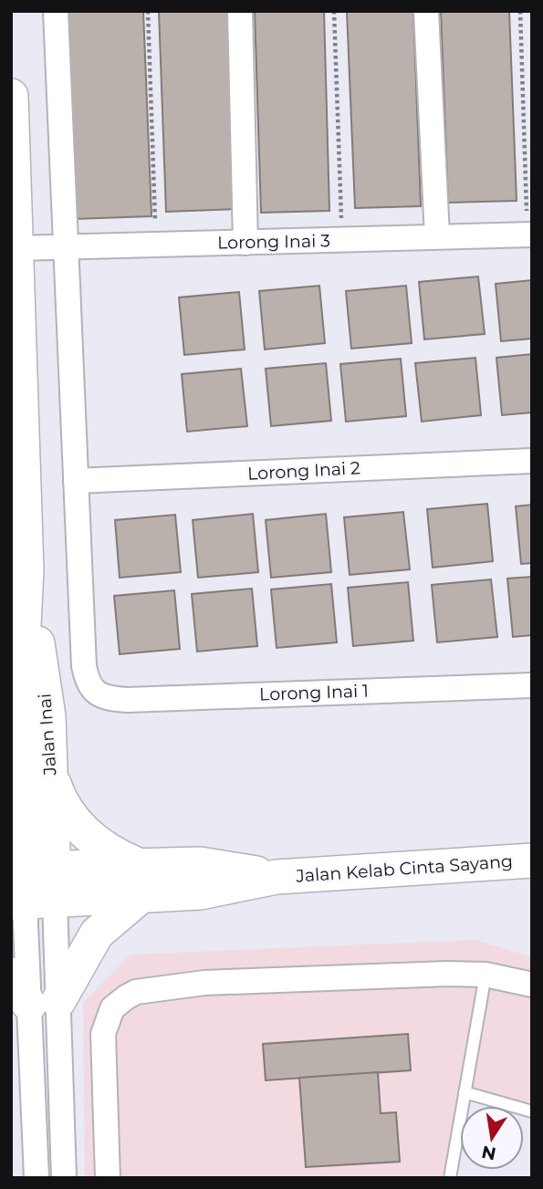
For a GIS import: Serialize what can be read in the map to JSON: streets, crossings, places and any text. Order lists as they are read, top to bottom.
{
  "streets": {
    "street": [
      "Lorong Inai 3",
      "Lorong Inai 2",
      "Lorong Inai 1",
      "Jalan Inai",
      "Jalan Kelab Cinta Sayang"
    ]
  },
  "crossings": [
    ["Lorong Inai 3", "Jalan Inai"],
    ["Lorong Inai 2", "Lorong Inai 1"],
    ["Jalan Inai", "Jalan Kelab Cinta Sayang"]
  ],
  "north": "bottom"
}
